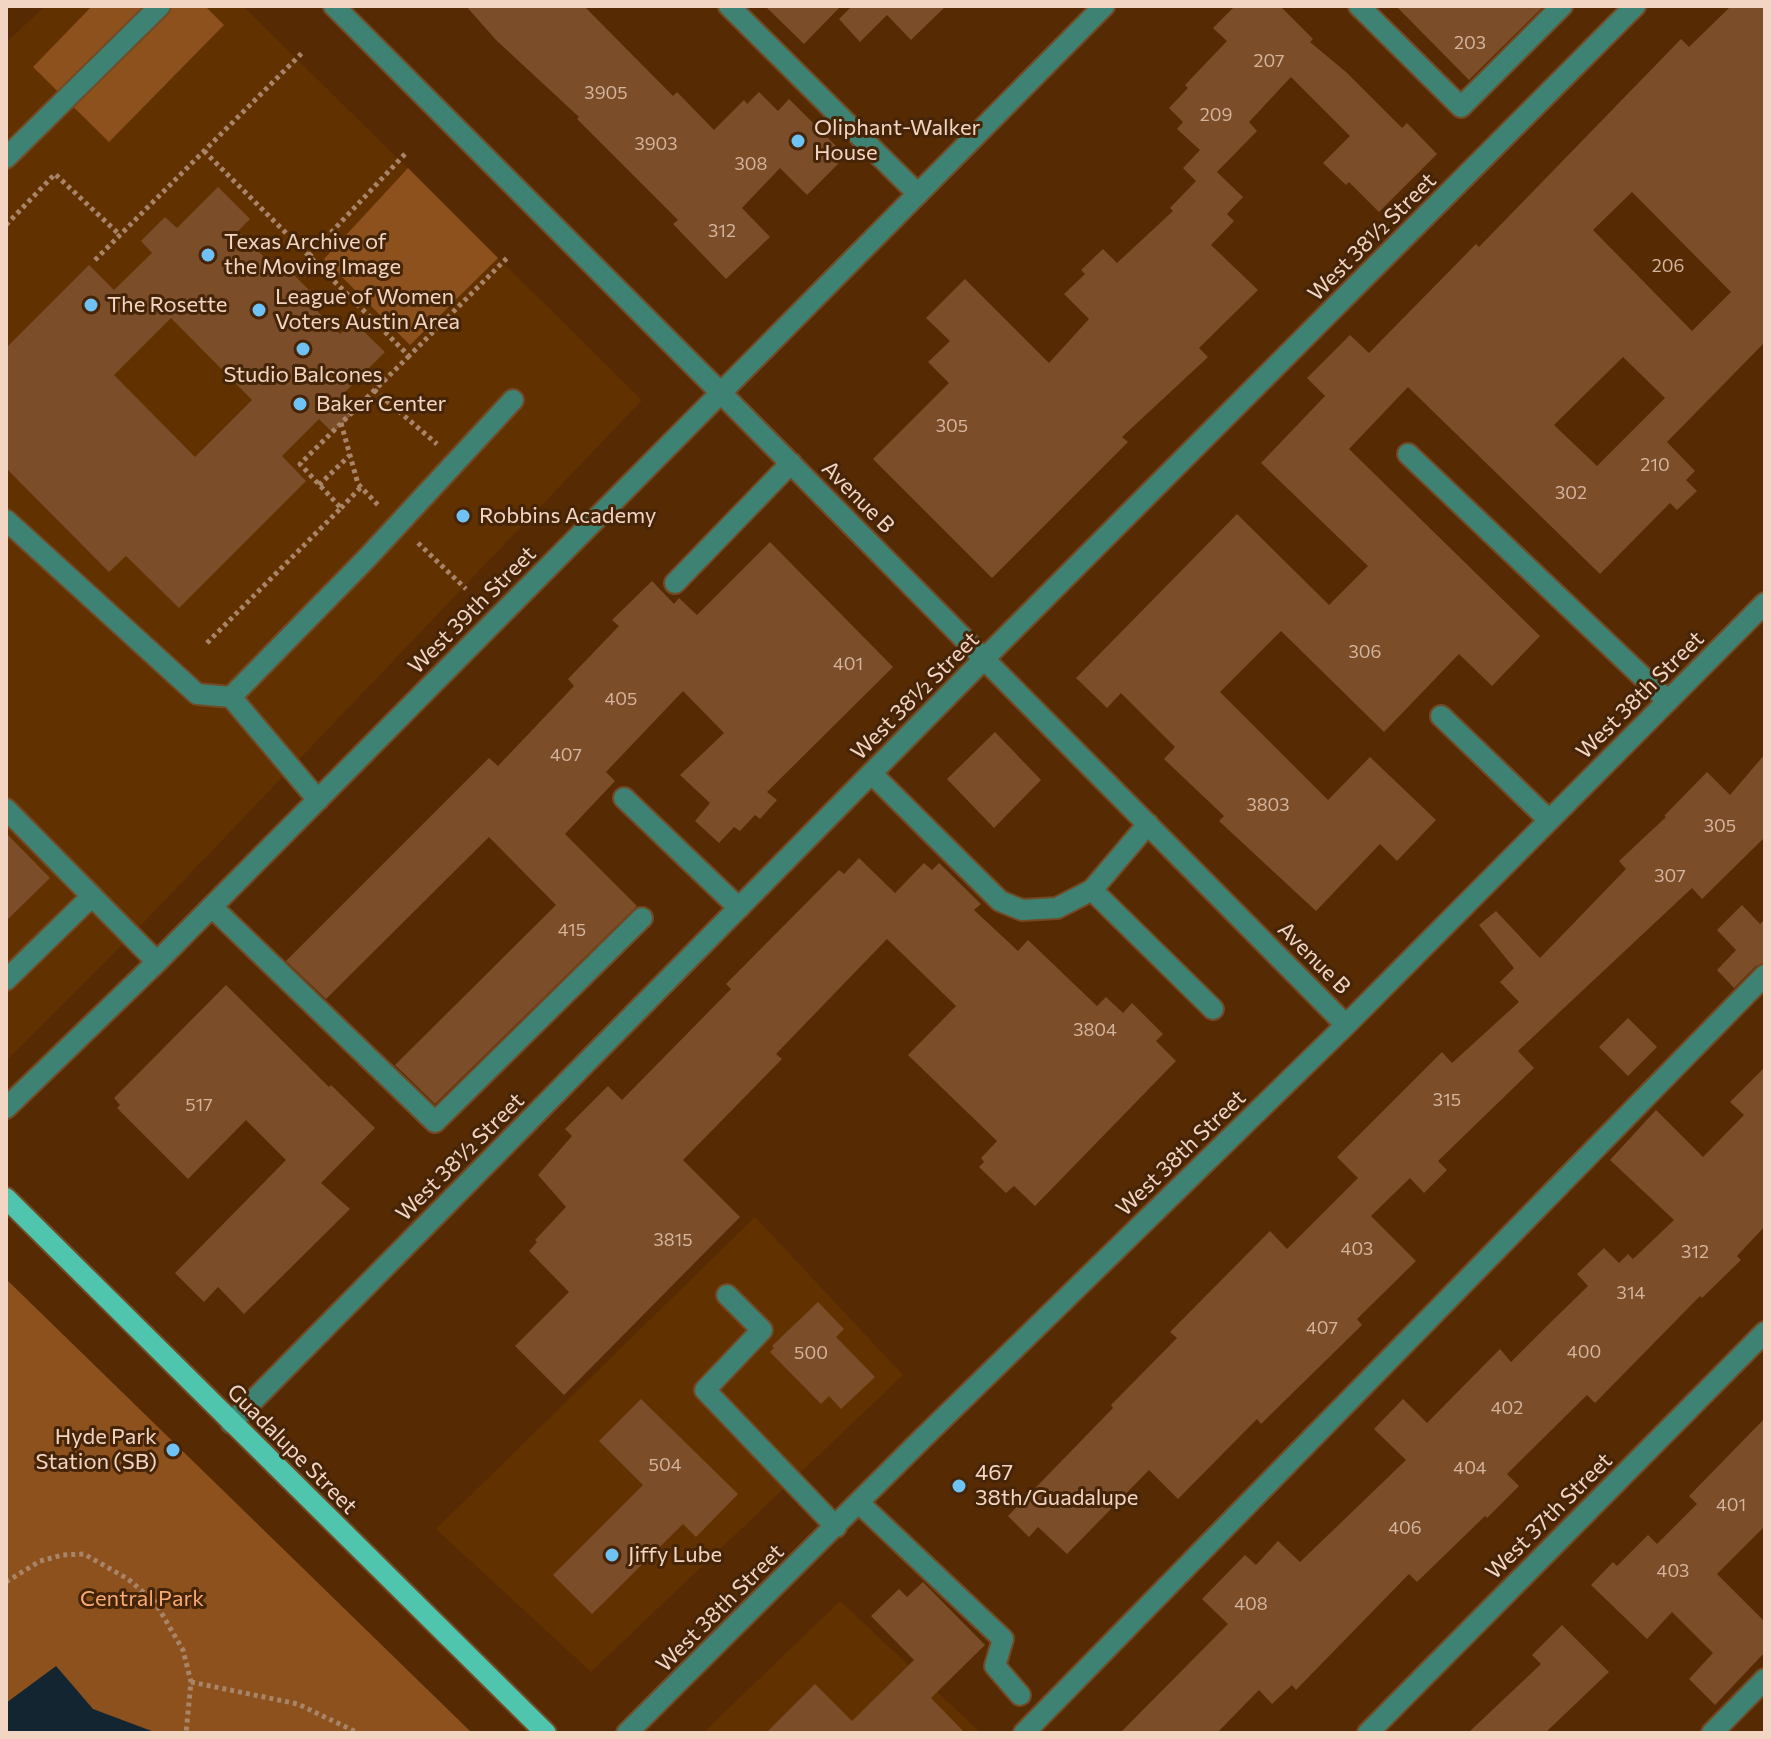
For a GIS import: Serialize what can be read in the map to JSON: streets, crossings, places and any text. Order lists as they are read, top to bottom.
{
  "streets": {
    "main road": ["Guadalupe Street"],
    "street": [
      "West 38½ Street",
      "Avenue B",
      "West 39th Street",
      "West 38th Street",
      "West 37th Street"
    ]
  },
  "crossings": [
    ["West 38½ Street", "Avenue B"],
    ["West 38½ Street", "Guadalupe Street"],
    ["Avenue B", "West 39th Street"],
    ["Avenue B", "West 38th Street"]
  ],
  "parks": ["Central Park"],
  "places": [
    "Oliphant-Walker House",
    "Texas Archive of the Moving Image",
    "The Rosette",
    "League of Women Voters Austin Area",
    "Studio Balcones",
    "Baker Center",
    "Robbins Academy",
    "Hyde Park Station (SB)",
    "467 38th/Guadalupe",
    "Jiffy Lube"
  ],
  "house_numbers": [
    "203",
    "207",
    "3905",
    "209",
    "3903",
    "308",
    "312",
    "206",
    "305",
    "210",
    "302",
    "306",
    "401",
    "405",
    "407",
    "3803",
    "305",
    "307",
    "415",
    "3804",
    "315",
    "517",
    "3815",
    "403",
    "312",
    "314",
    "407",
    "400",
    "500",
    "402",
    "504",
    "404",
    "401",
    "406",
    "403",
    "408"
  ]
}
